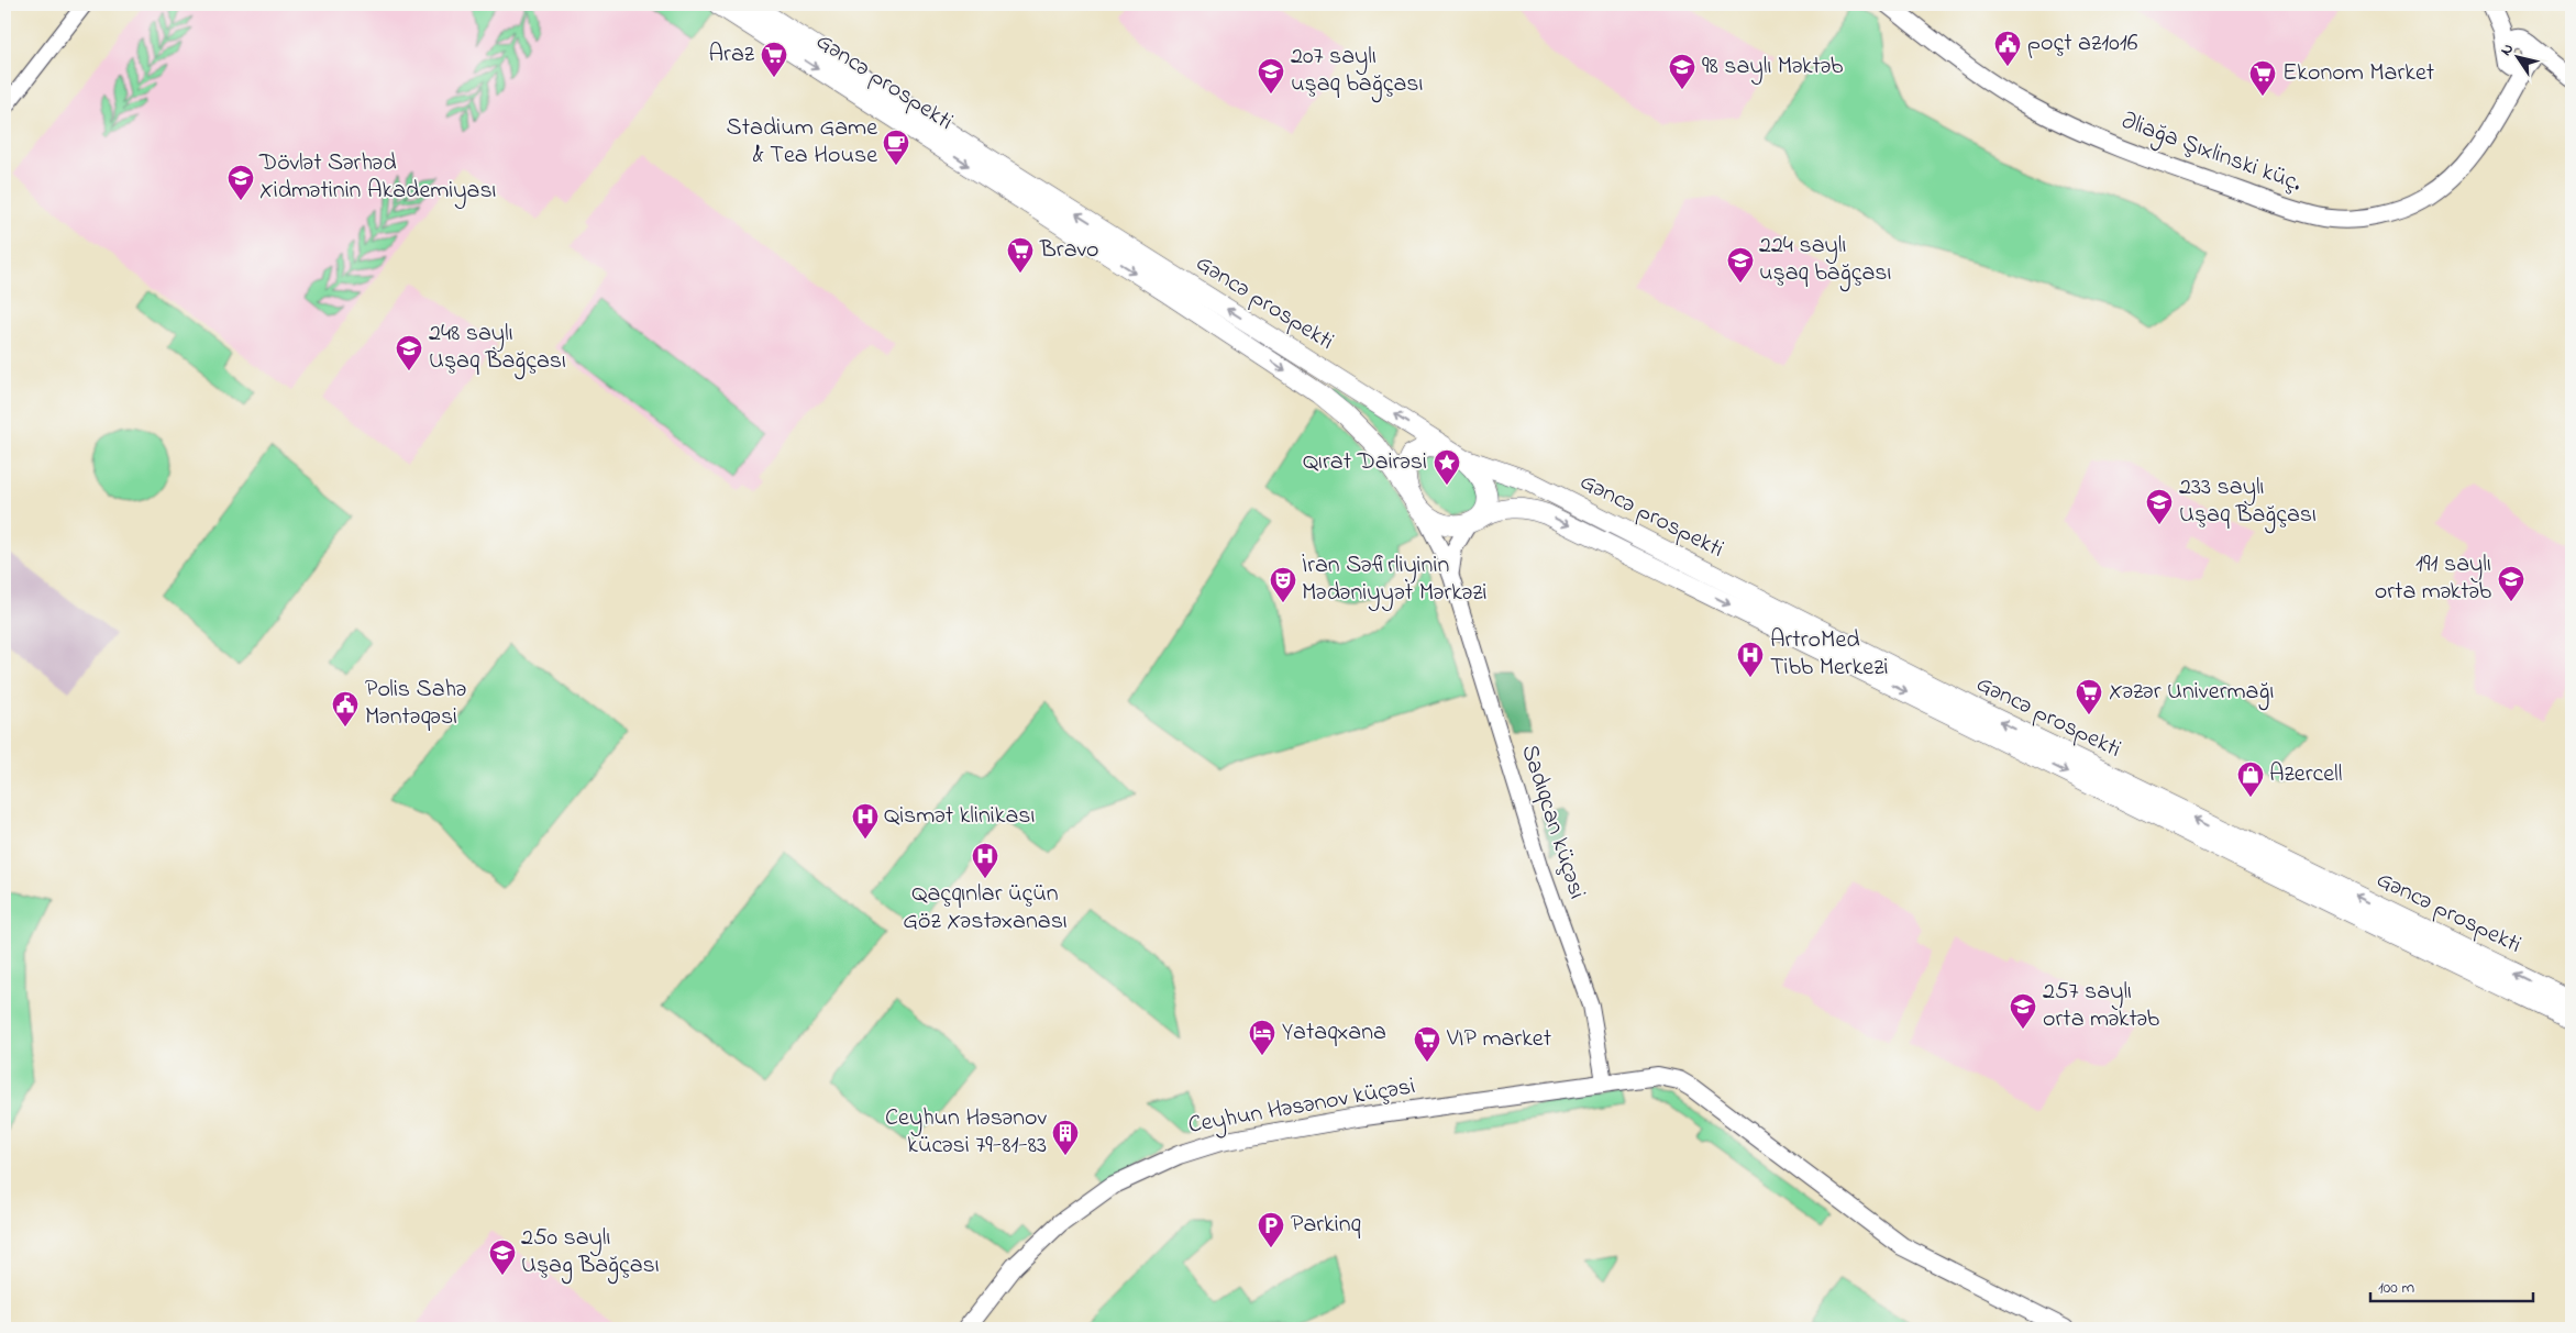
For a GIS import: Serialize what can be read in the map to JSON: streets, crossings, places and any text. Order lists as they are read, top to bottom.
{
  "streets": {
    "main road": ["Gəncə prospekti", "Əliağa Şıxlinski küç.", "Ceyhun Həsənov küçəsi"],
    "street": ["Sadıqcan küçəsi"]
  },
  "crossings": [
    ["Gəncə prospekti", "Sadıqcan küçəsi"],
    ["Sadıqcan küçəsi", "Ceyhun Həsənov küçəsi"]
  ],
  "places": {
    "public building": ["poçt az1016", "Polis Sahə Məntəqəsi"],
    "supermarket": [
      "Araz",
      "Ekonom Market",
      "Bravo",
      "Xəzər Univermağı",
      "VIP market"
    ],
    "school or university": [
      "98 saylı Məktəb",
      "207 saylı uşaq bağçası",
      "Dövlət Sərhəd Xidmətinin Akademiyası",
      "224 saylı uşaq bağçası",
      "248 saylı Uşaq Bağçası",
      "233 saylı Uşaq Bağçası",
      "191 saylı orta məktəb",
      "257 saylı orta məktəb",
      "250 saylı Uşag Bağçası"
    ],
    "cafe": ["Stadium Game & Tea House"],
    "place": ["Qırat Dairəsi"],
    "theatre": ["İran Səfirliyinin Mədəniyyət Mərkəzi"],
    "hospital": ["ArtroMed Tibb Merkezi", "Qismət klinikası", "Qaçqınlar üçün Göz Xəstəxanası"],
    "shop": ["Azercell"],
    "hotel": ["Yataqxana"],
    "building": ["Ceyhun Həsənov kücəsi 79-81-83"],
    "parking": ["Parkinq"]
  },
  "scale_bar": "100 m",
  "north": "top left"
}
